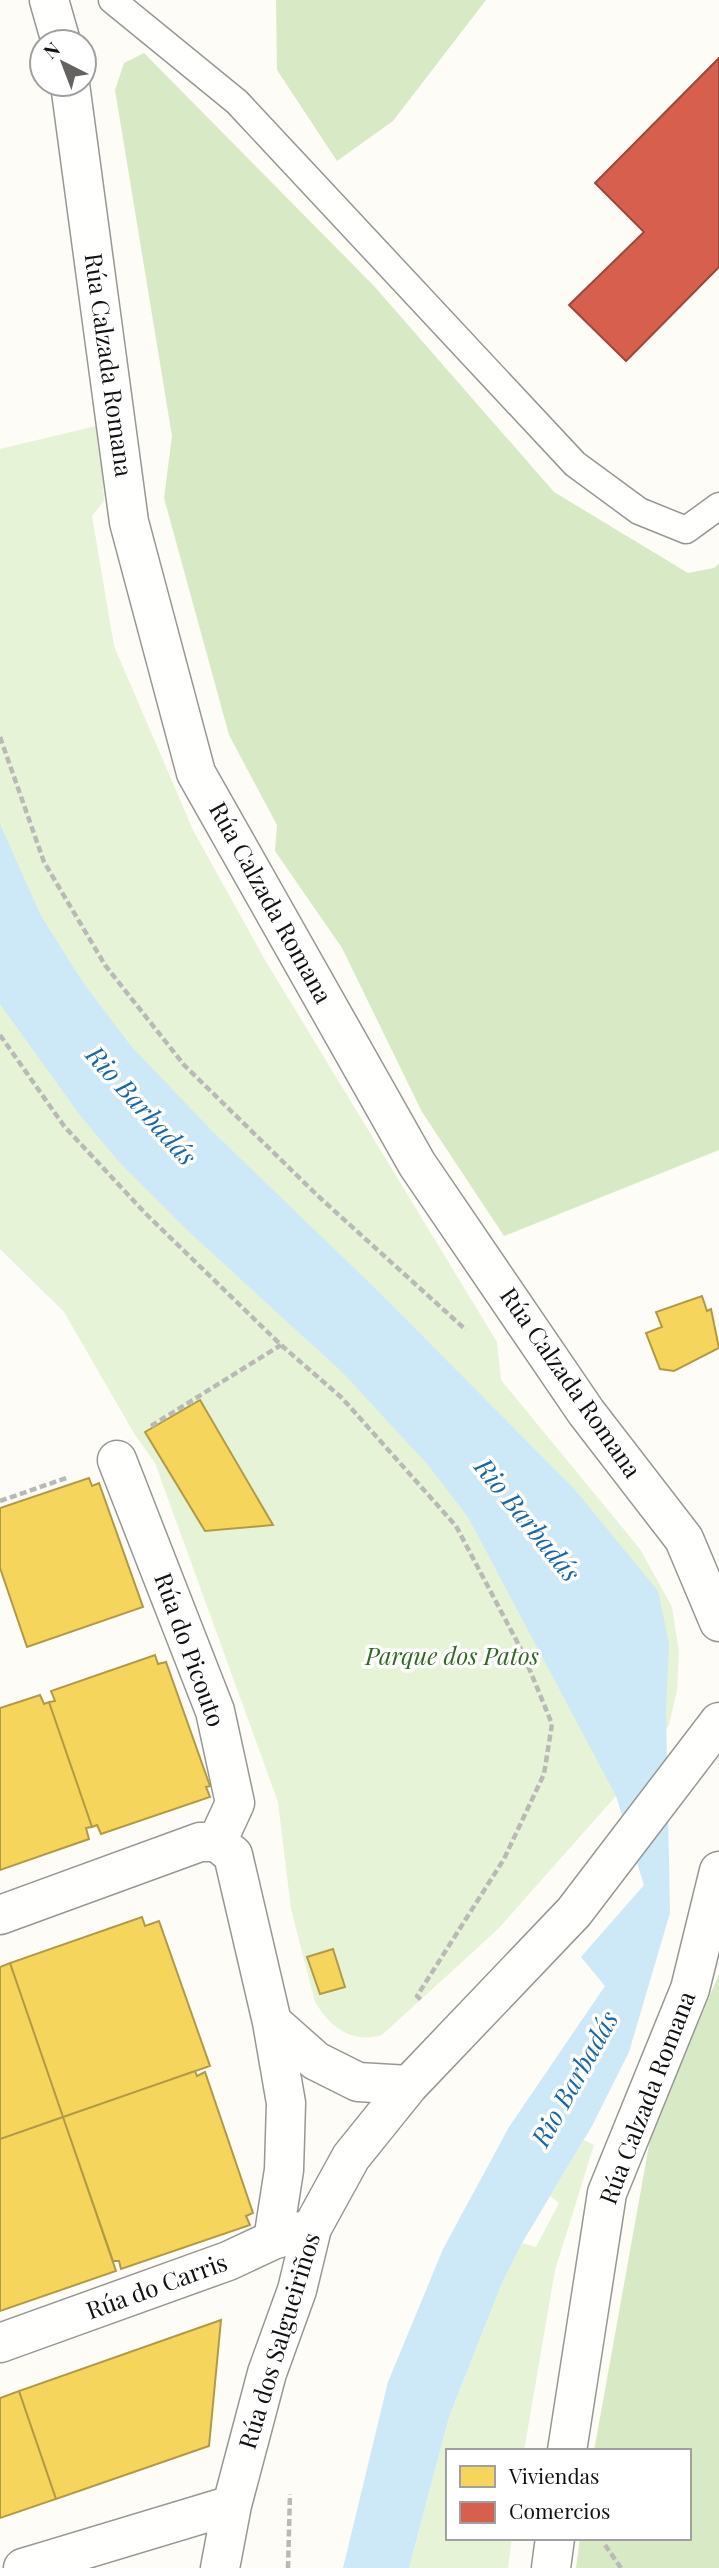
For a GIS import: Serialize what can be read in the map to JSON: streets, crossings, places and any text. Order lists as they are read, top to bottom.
{
  "streets": {
    "street": [
      "Rúa Calzada Romana",
      "Rúa do Picouto",
      "Rúa do Carris",
      "Rúa dos Salgueiriños"
    ]
  },
  "crossings": [
    ["Rúa do Carris", "Rúa dos Salgueiriños"]
  ],
  "water": ["Rio Barbadás"],
  "parks": ["Parque dos Patos"],
  "legend": ["Viviendas", "Comercios"],
  "north": "top left"
}
